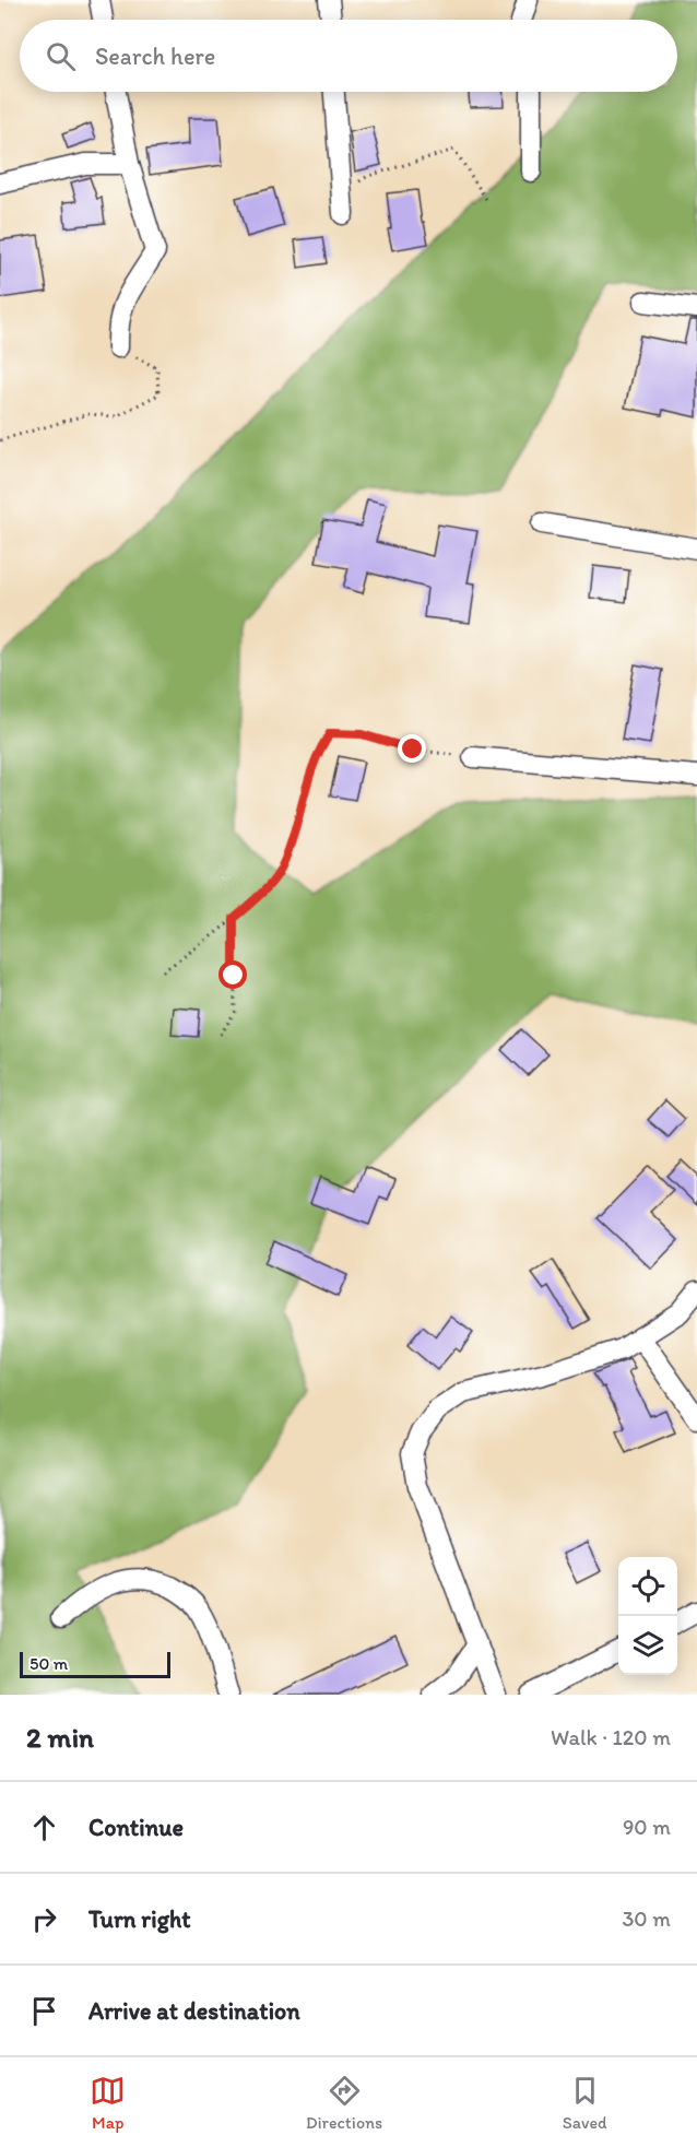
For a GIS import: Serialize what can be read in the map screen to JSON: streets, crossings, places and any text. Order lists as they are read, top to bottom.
{
  "scale_bar": "50 m",
  "page": {
    "search": "Search here",
    "scale": "50 m",
    "heading": ["2 min", "Walk · 120 m"],
    "list": [
      ["Continue", "90 m"],
      ["Turn right", "30 m"],
      "Arrive at destination"
    ],
    "nav": ["Map", "Directions", "Saved"]
  }
}
